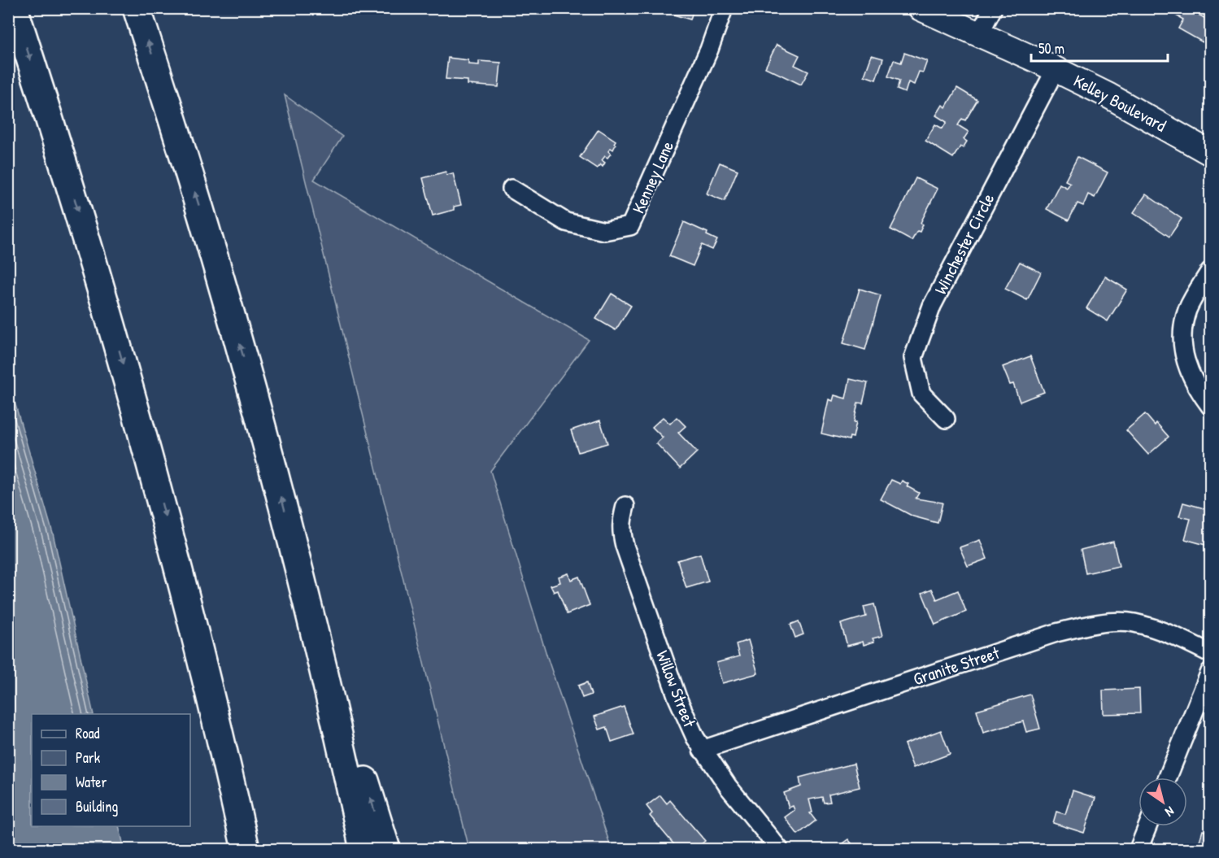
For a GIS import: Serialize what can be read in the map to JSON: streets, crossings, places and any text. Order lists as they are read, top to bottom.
{
  "streets": {
    "main road": ["Kelley Boulevard"],
    "street": [
      "Kenney Lane",
      "Winchester Circle",
      "Granite Street",
      "Willow Street"
    ]
  },
  "crossings": [
    ["Kelley Boulevard", "Winchester Circle"],
    ["Granite Street", "Willow Street"]
  ],
  "legend": [
    "Road",
    "Park",
    "Water",
    "Building"
  ],
  "scale_bar": "50 m",
  "north": "bottom right"
}
